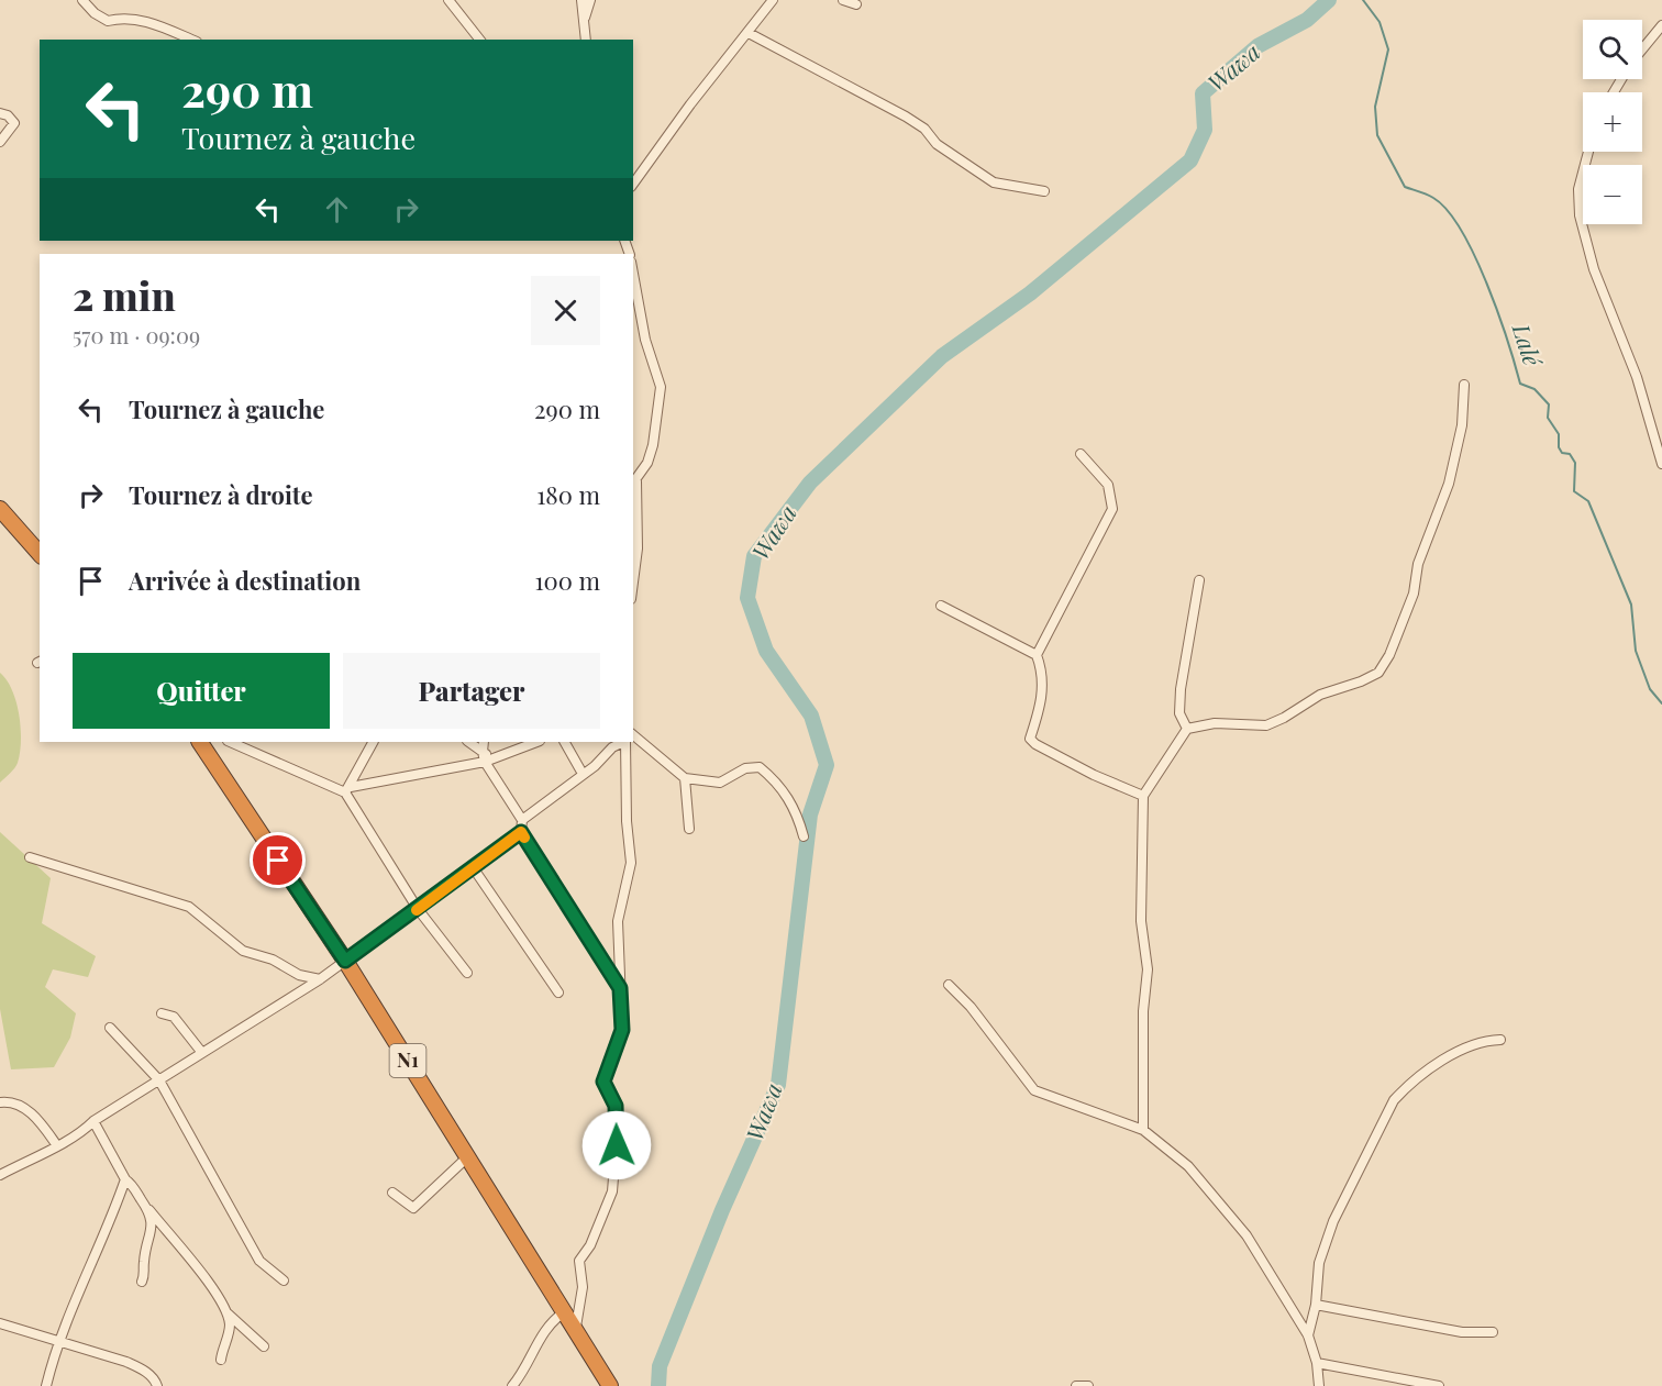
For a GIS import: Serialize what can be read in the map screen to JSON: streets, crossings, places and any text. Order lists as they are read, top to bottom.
{
  "streets": {
    "highway": ["N1"]
  },
  "water": ["Wawa", "Lalé"],
  "page": {
    "map_buttons": ["+", "−"],
    "turn": ["290 m", "Tournez à gauche"],
    "heading": ["2 min", "570 m · 09:09"],
    "list": [
      {
        "name": "Tournez à gauche",
        "value": "290 m"
      },
      {
        "name": "Tournez à droite",
        "value": "180 m"
      },
      {
        "name": "Arrivée à destination",
        "value": "100 m"
      }
    ],
    "buttons": ["Quitter", "Partager"]
  }
}
